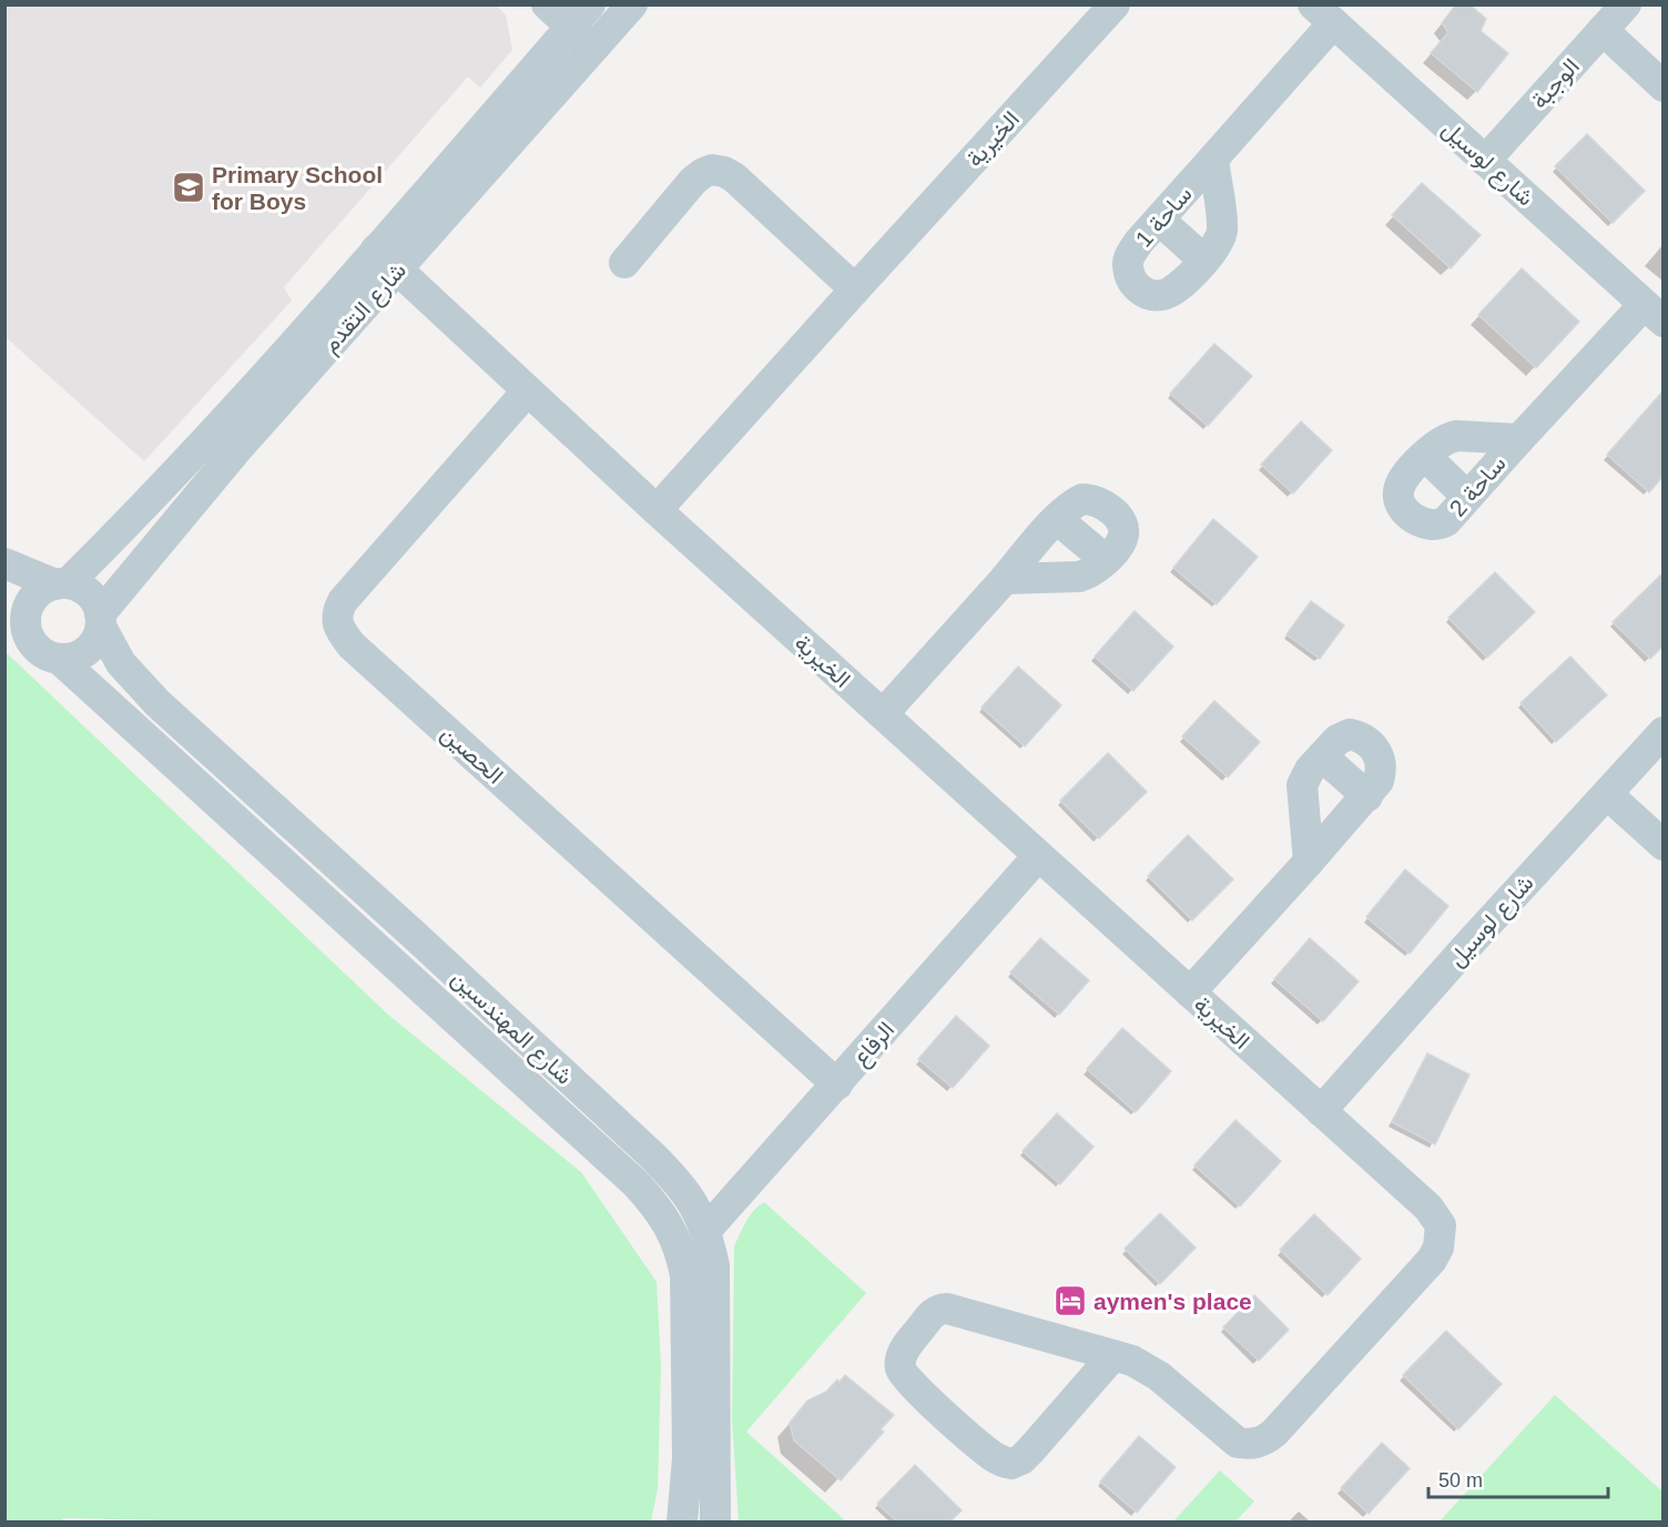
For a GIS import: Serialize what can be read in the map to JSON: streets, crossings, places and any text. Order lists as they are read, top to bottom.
{
  "streets": {
    "street": [
      "الوجبة",
      "الخيرية",
      "شارع لوسيل",
      "ساحة 1",
      "شارع التقدم",
      "ساحة 2",
      "الحصين",
      "شارع المهندسين",
      "الرفاع"
    ]
  },
  "crossings": [
    ["الوجبة", "شارع لوسيل"],
    ["الخيرية", "شارع لوسيل"],
    ["الخيرية", "شارع التقدم"],
    ["الخيرية", "الحصين"],
    ["الخيرية", "الرفاع"],
    ["شارع لوسيل", "ساحة 1"],
    ["شارع لوسيل", "ساحة 2"],
    ["شارع التقدم", "شارع المهندسين"],
    ["الحصين", "الرفاع"],
    ["شارع المهندسين", "الرفاع"]
  ],
  "places": {
    "school or university": ["Primary School for Boys"],
    "hotel": ["aymen's place"]
  },
  "scale_bar": "50 m"
}
